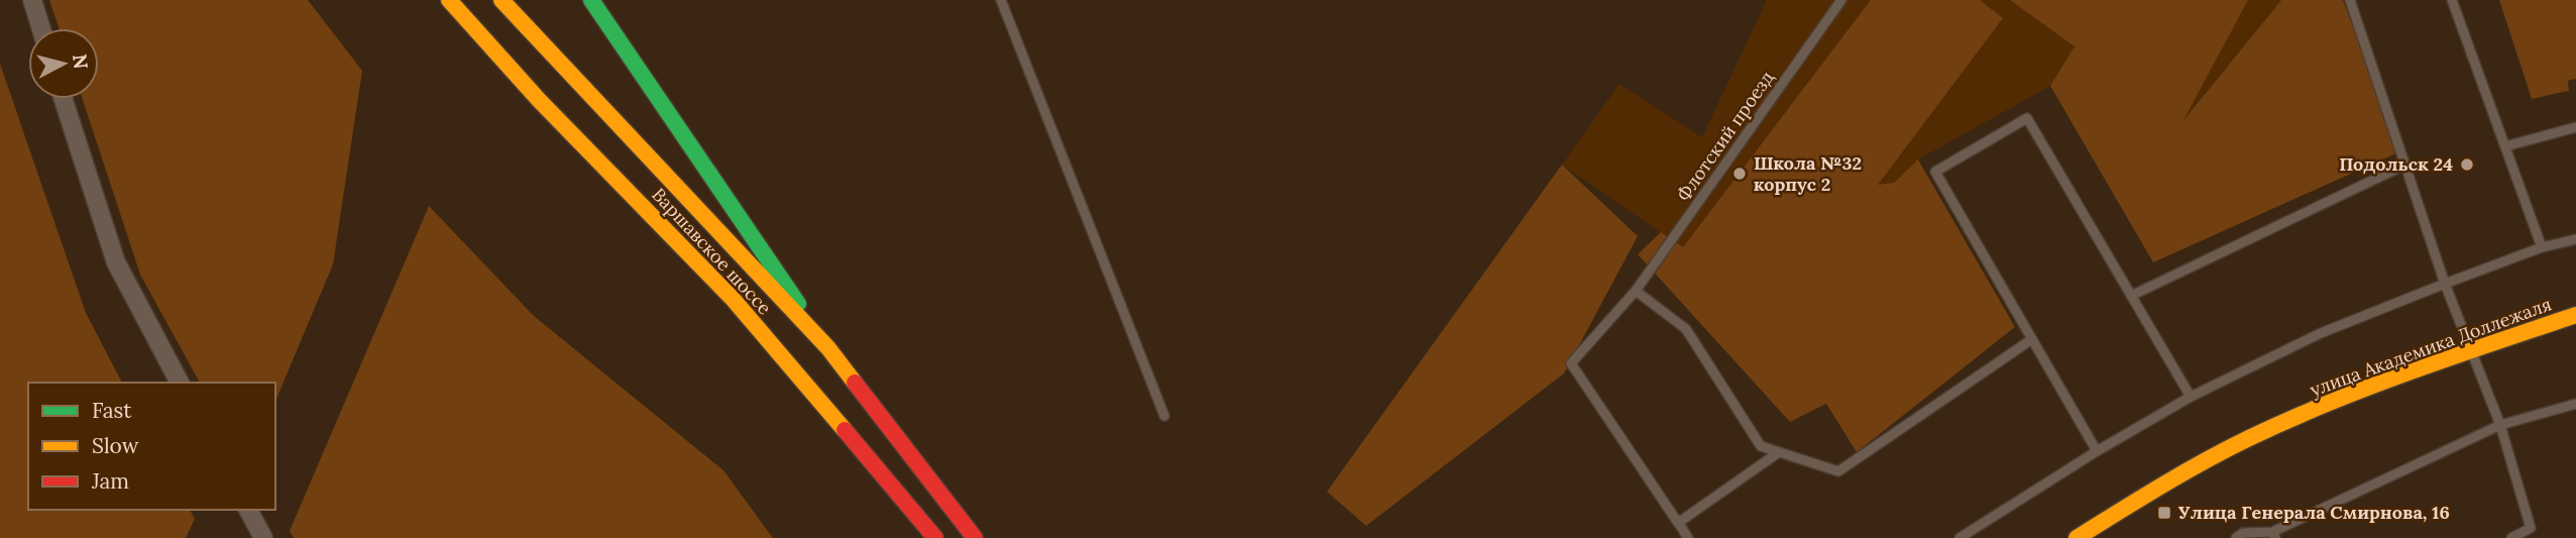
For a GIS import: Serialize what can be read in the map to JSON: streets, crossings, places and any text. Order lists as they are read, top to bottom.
{
  "streets": {
    "main road": ["Варшавское шоссе", "улица Академика Доллежаля"],
    "lane": ["Флотский проезд"]
  },
  "places": {
    "other": ["Подольск 24", "Школа №32 корпус 2"],
    "transit": ["Улица Генерала Смирнова, 16"]
  },
  "legend": ["Fast", "Slow", "Jam"],
  "north": "right"
}
